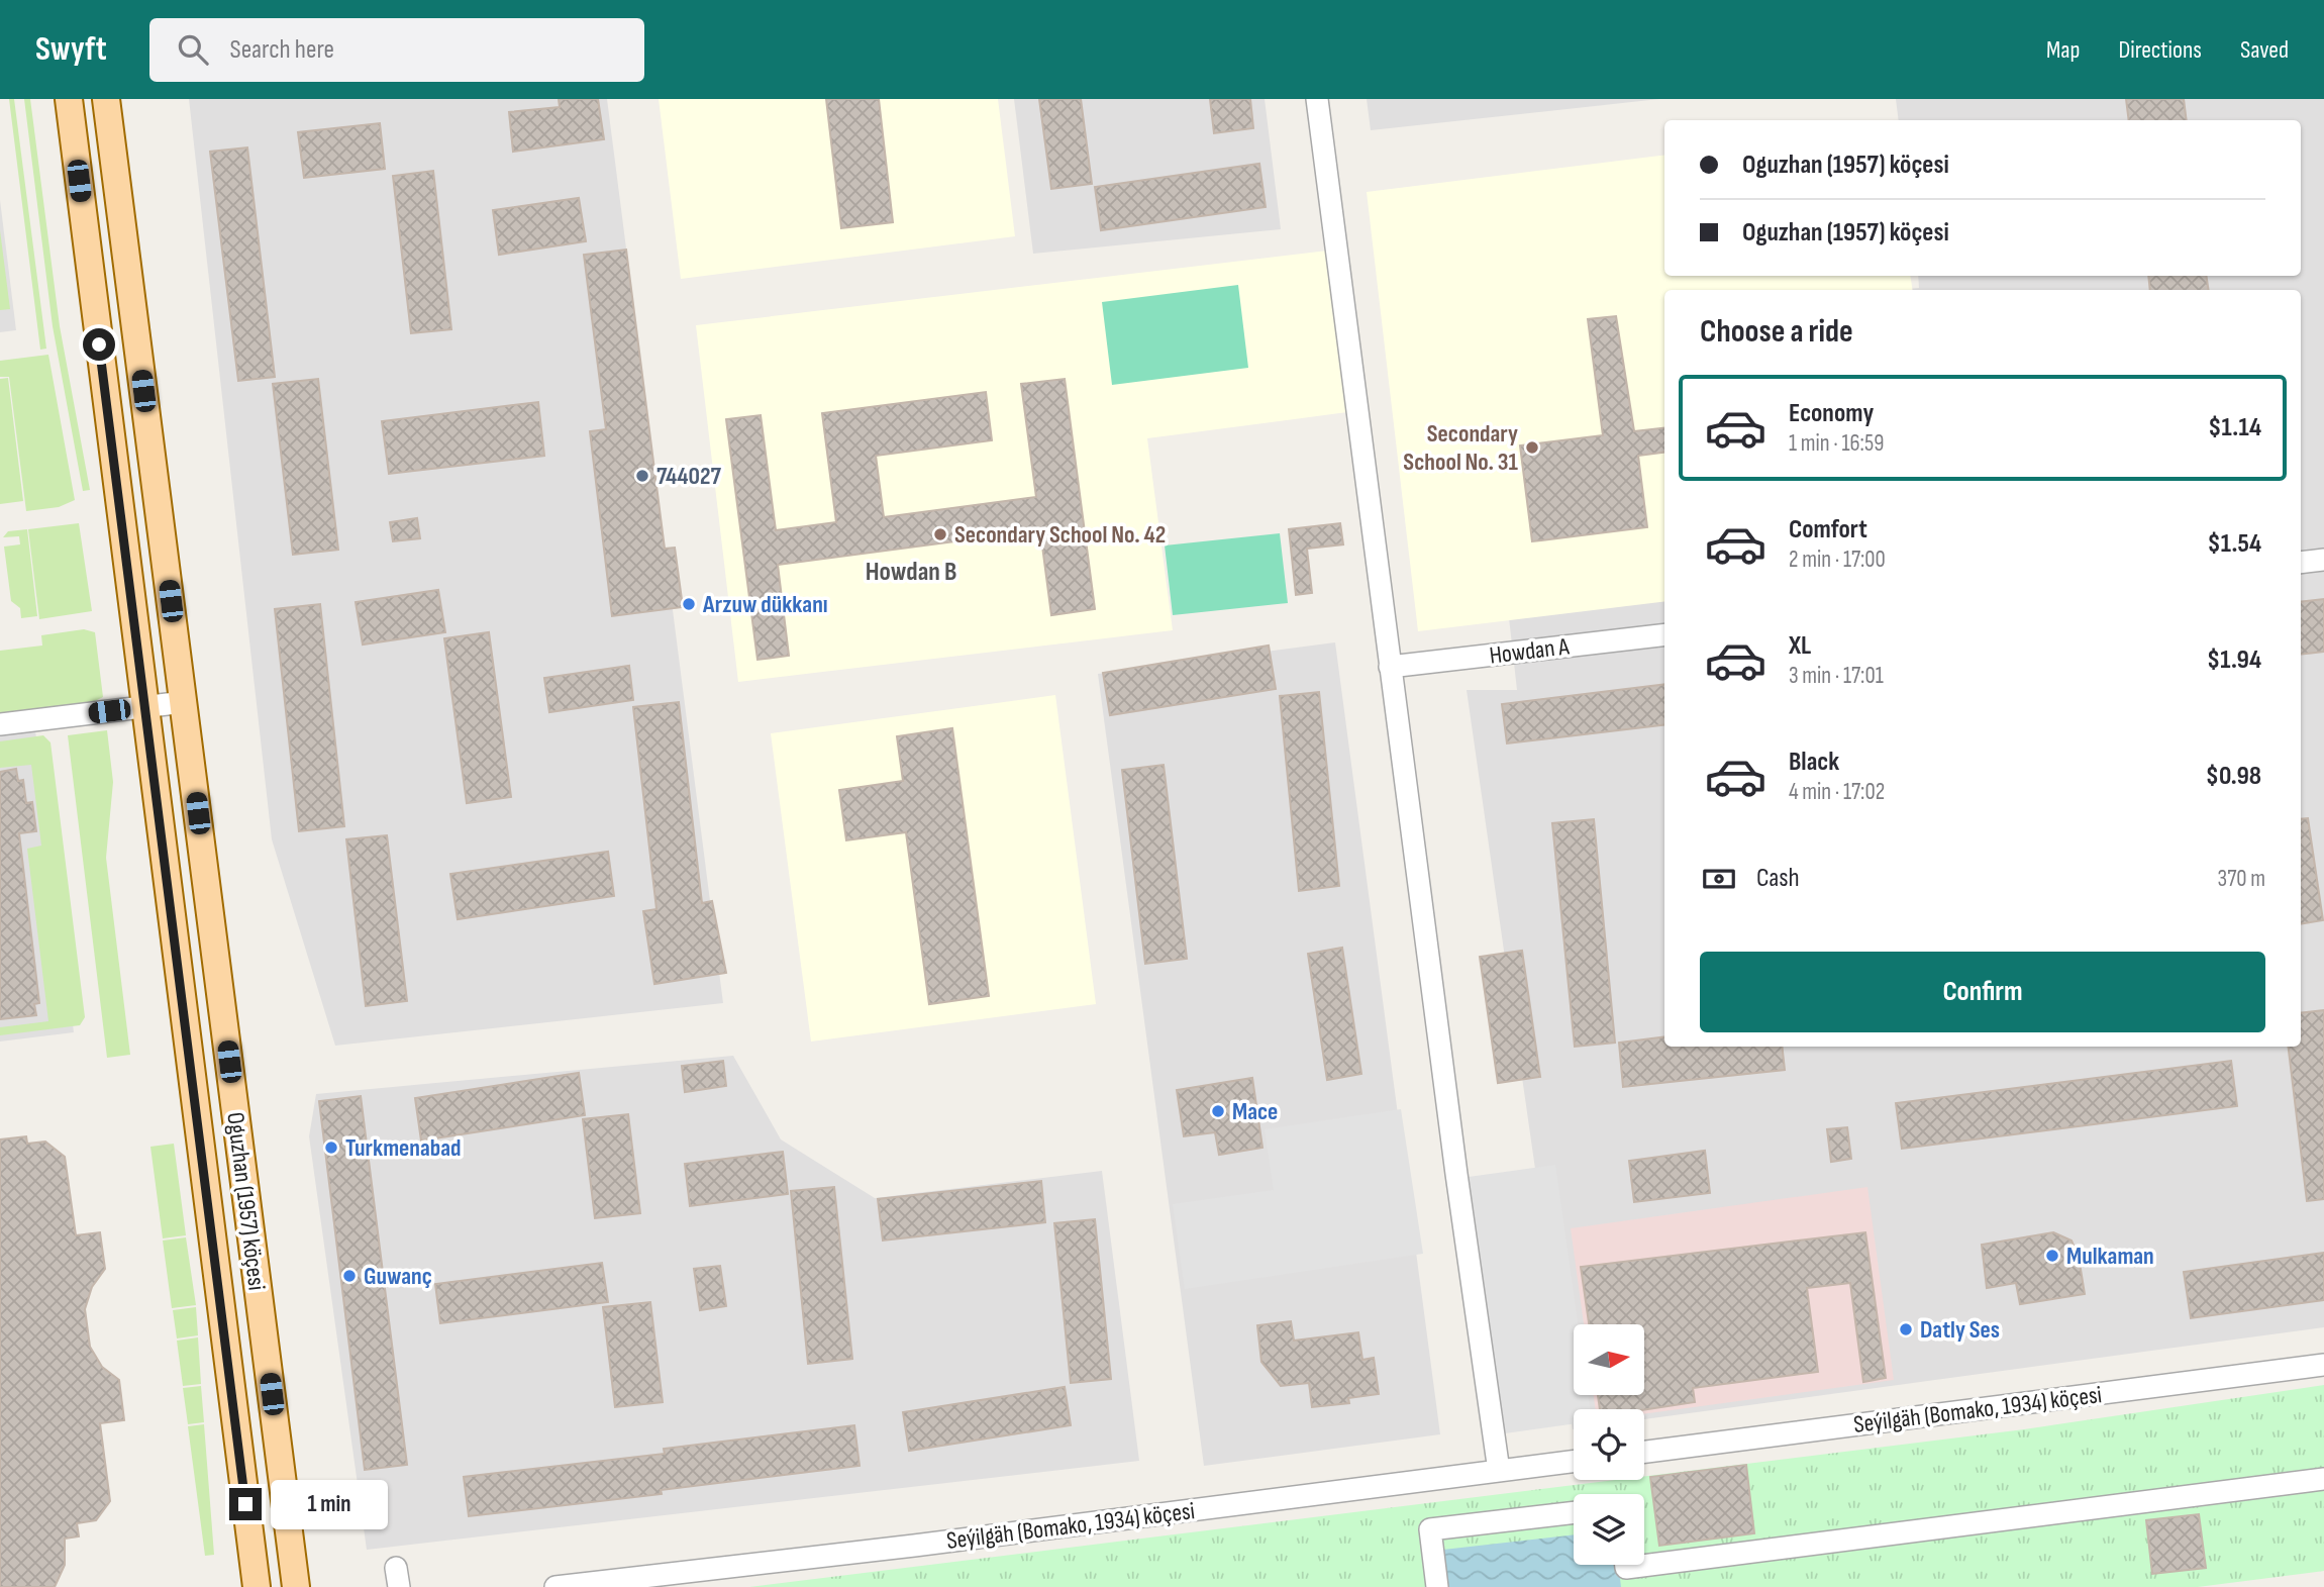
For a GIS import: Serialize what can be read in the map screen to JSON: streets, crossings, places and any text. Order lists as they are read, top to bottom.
{
  "streets": {
    "main road": ["Oguzhan (1957) köçesi"],
    "street": ["Howdan A", "Seýilgäh (Bomako, 1934) köçesi"]
  },
  "districts": ["Howdan B"],
  "places": [
    "Secondary School No. 31",
    "744027",
    "Secondary School No. 42",
    "Arzuw dükkanı",
    "Mace",
    "Turkmenabad",
    "Mulkaman",
    "Guwanç",
    "Datly Ses"
  ],
  "north": "right",
  "page": {
    "header": "Swyft",
    "search": "Search here",
    "nav": ["Map", "Directions", "Saved"],
    "banner": ["Oguzhan (1957) köçesi", "Oguzhan (1957) köçesi"],
    "heading": "Choose a ride",
    "list": [
      {
        "name": "Economy",
        "note": "1 min · 16:59",
        "value": "$1.14"
      },
      {
        "name": "Comfort",
        "note": "2 min · 17:00",
        "value": "$1.54"
      },
      {
        "name": "XL",
        "note": "3 min · 17:01",
        "value": "$1.94"
      },
      {
        "name": "Black",
        "note": "4 min · 17:02",
        "value": "$0.98"
      }
    ],
    "pay": ["Cash", "370 m"],
    "buttons": "Confirm",
    "bubble": "1 min"
  }
}
